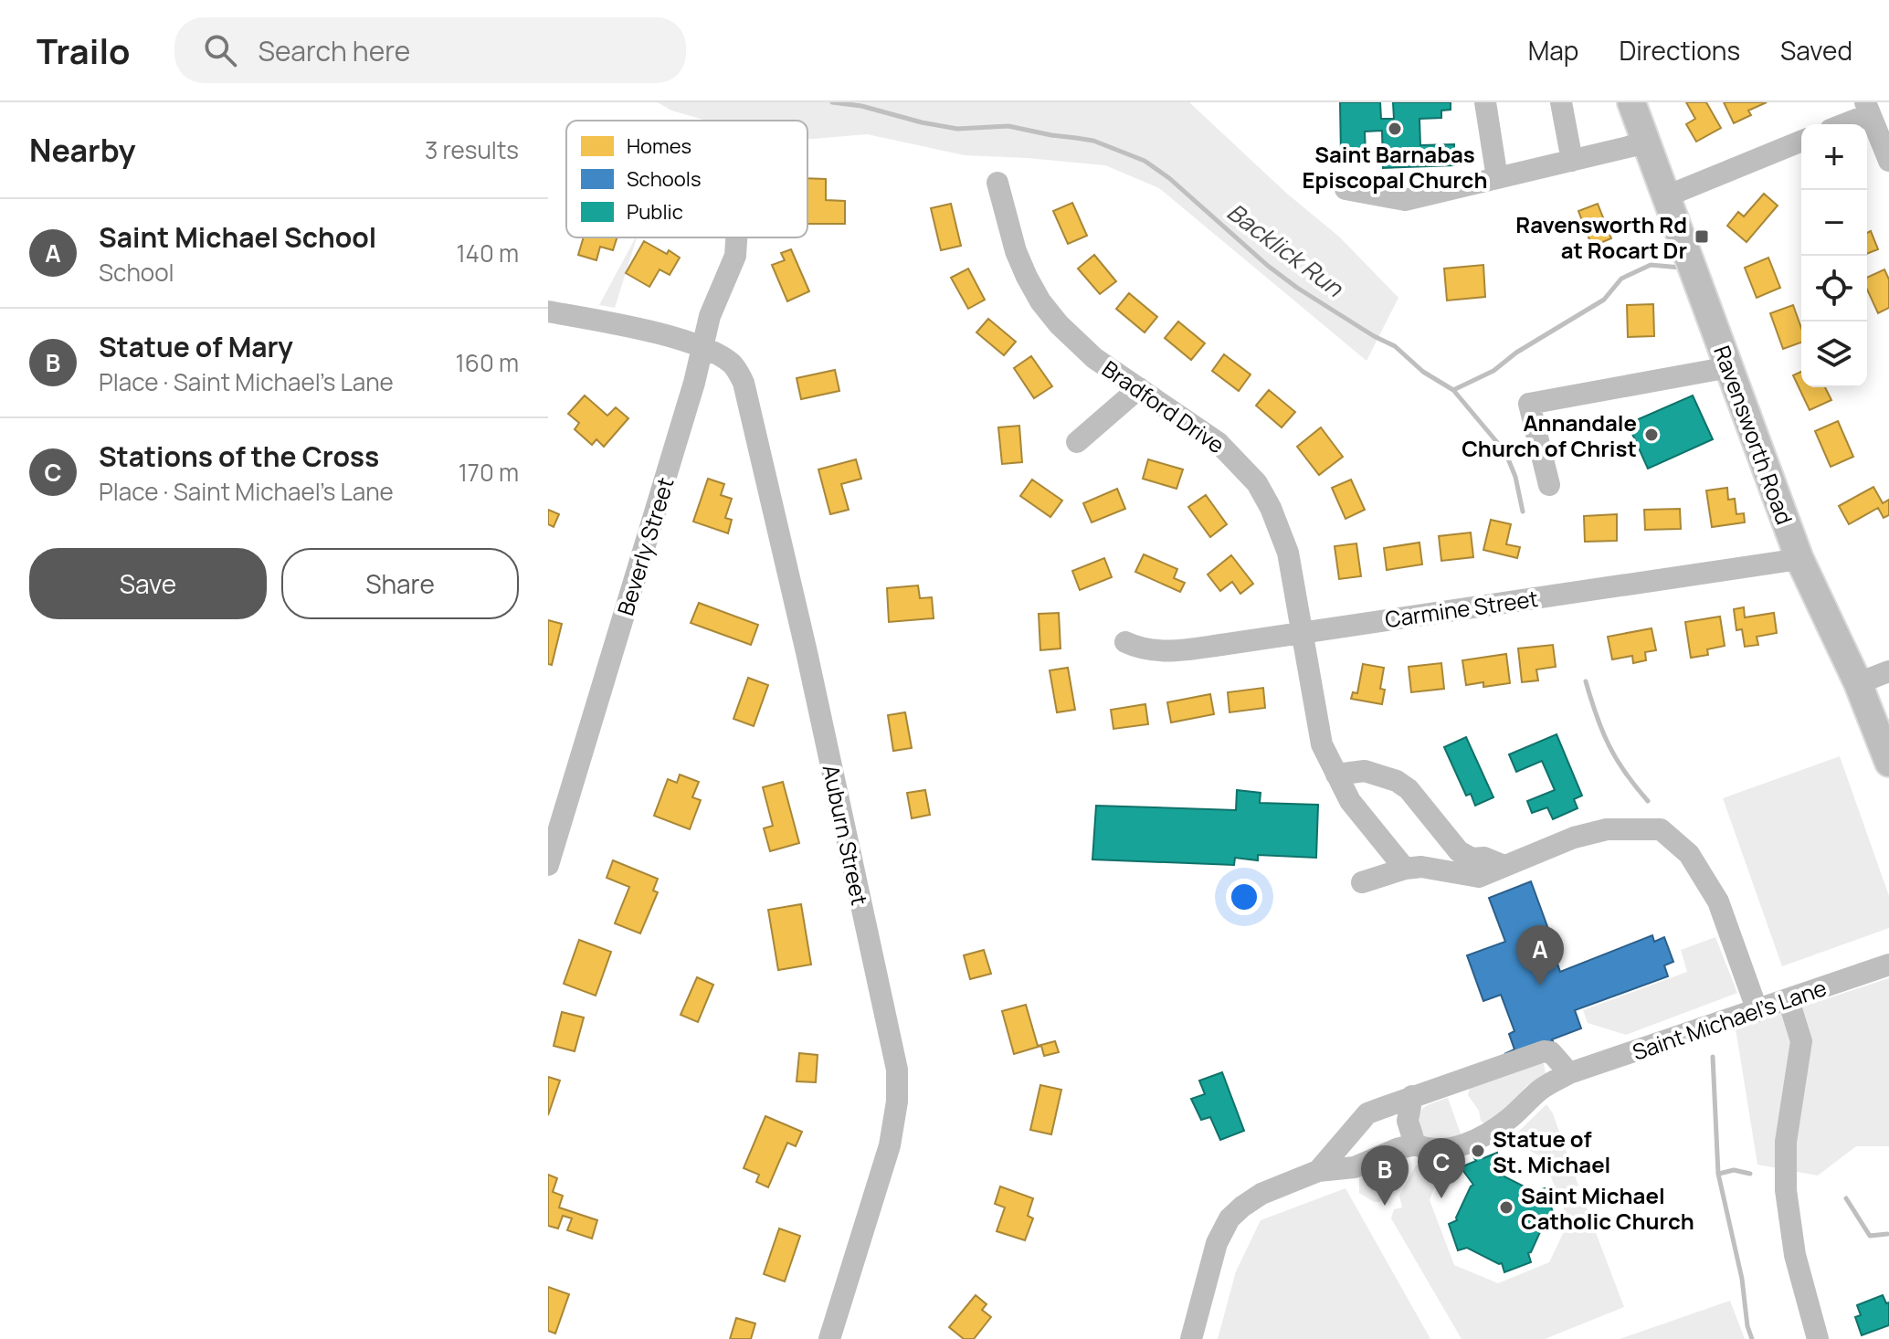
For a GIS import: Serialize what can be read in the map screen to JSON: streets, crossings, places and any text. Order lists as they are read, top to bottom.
{
  "streets": {
    "main road": ["Ravensworth Road"],
    "street": [
      "Bradford Drive",
      "Beverly Street",
      "Carmine Street",
      "Auburn Street",
      "Saint Michael's Lane"
    ]
  },
  "crossings": [
    ["Bradford Drive", "Carmine Street"],
    ["Ravensworth Road", "Carmine Street"],
    ["Beverly Street", "Auburn Street"]
  ],
  "water": ["Backlick Run"],
  "places": {
    "other": [
      "Saint Barnabas Episcopal Church",
      "Annandale Church of Christ",
      "Statue of St. Michael",
      "Saint Michael Catholic Church"
    ],
    "transit": ["Ravensworth Rd at Rocart Dr"]
  },
  "legend": ["Homes", "Schools", "Public"],
  "page": {
    "header": "Trailo",
    "search": "Search here",
    "nav": ["Map", "Directions", "Saved"],
    "heading": ["Nearby", "3 results"],
    "map_buttons": ["+", "−"],
    "list": [
      {
        "mark": "A",
        "name": "Saint Michael School",
        "note": "School",
        "value": "140 m"
      },
      {
        "mark": "B",
        "name": "Statue of Mary",
        "note": "Place · Saint Michael's Lane",
        "value": "160 m"
      },
      {
        "mark": "C",
        "name": "Stations of the Cross",
        "note": "Place · Saint Michael's Lane",
        "value": "170 m"
      }
    ],
    "buttons": ["Save", "Share"],
    "pins": ["A", "C", "B"]
  }
}
